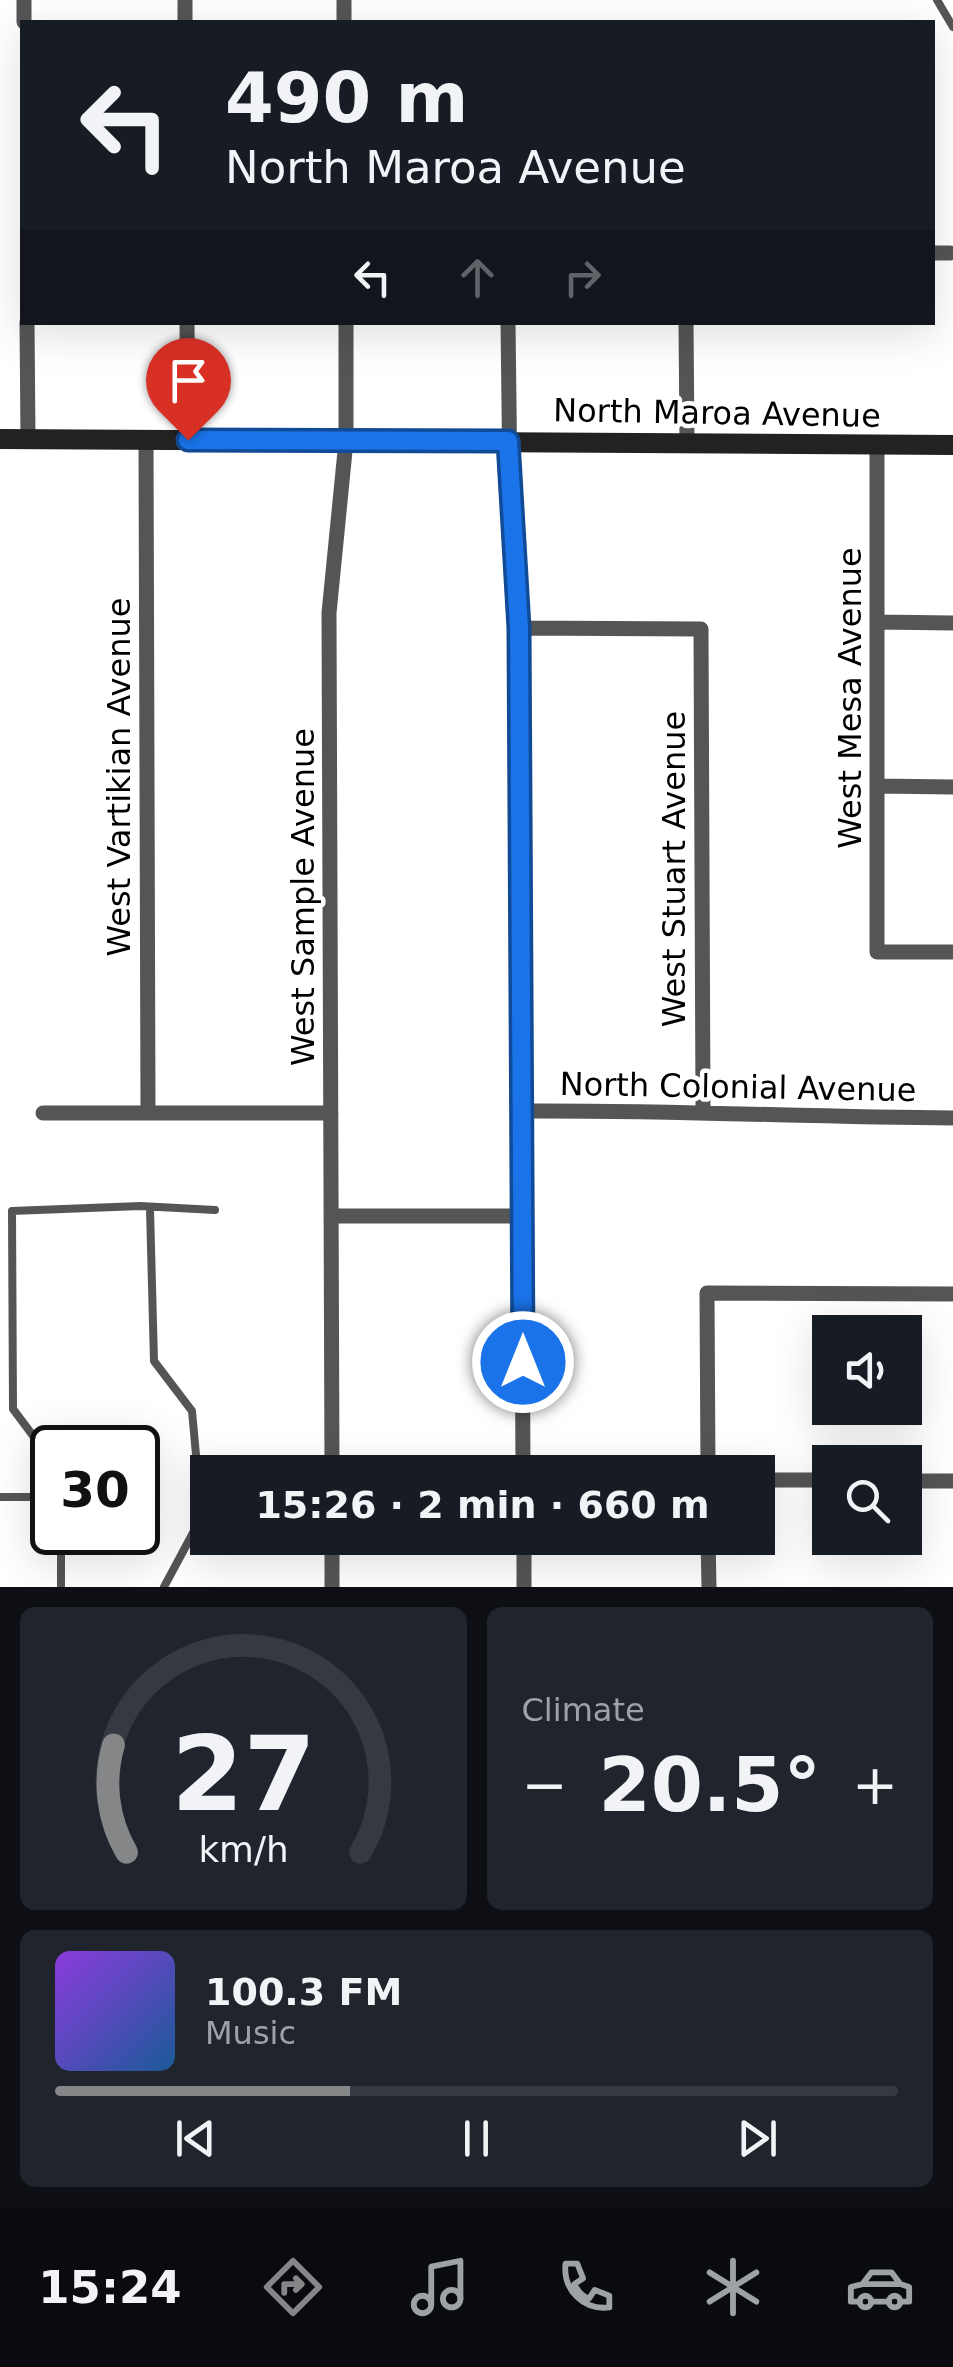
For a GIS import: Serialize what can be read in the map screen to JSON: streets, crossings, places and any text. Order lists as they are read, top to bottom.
{
  "streets": {
    "main road": ["North Maroa Avenue"],
    "street": [
      "West Mesa Avenue",
      "West Vartikian Avenue",
      "West Stuart Avenue",
      "West Sample Avenue",
      "North Colonial Avenue"
    ]
  },
  "crossings": [
    ["North Maroa Avenue", "West Mesa Avenue"],
    ["North Maroa Avenue", "West Vartikian Avenue"],
    ["North Maroa Avenue", "West Sample Avenue"],
    ["West Stuart Avenue", "North Colonial Avenue"]
  ],
  "page": {
    "turn": ["490 m", "North Maroa Avenue"],
    "limit": "30",
    "trip": "15:26 · 2 min · 660 m",
    "tile": "Climate",
    "heat": ["−", "20.5°", "+"],
    "song": ["100.3 FM", "Music"],
    "tabs": "15:24",
    "gauge": ["27", "km/h"]
  }
}
